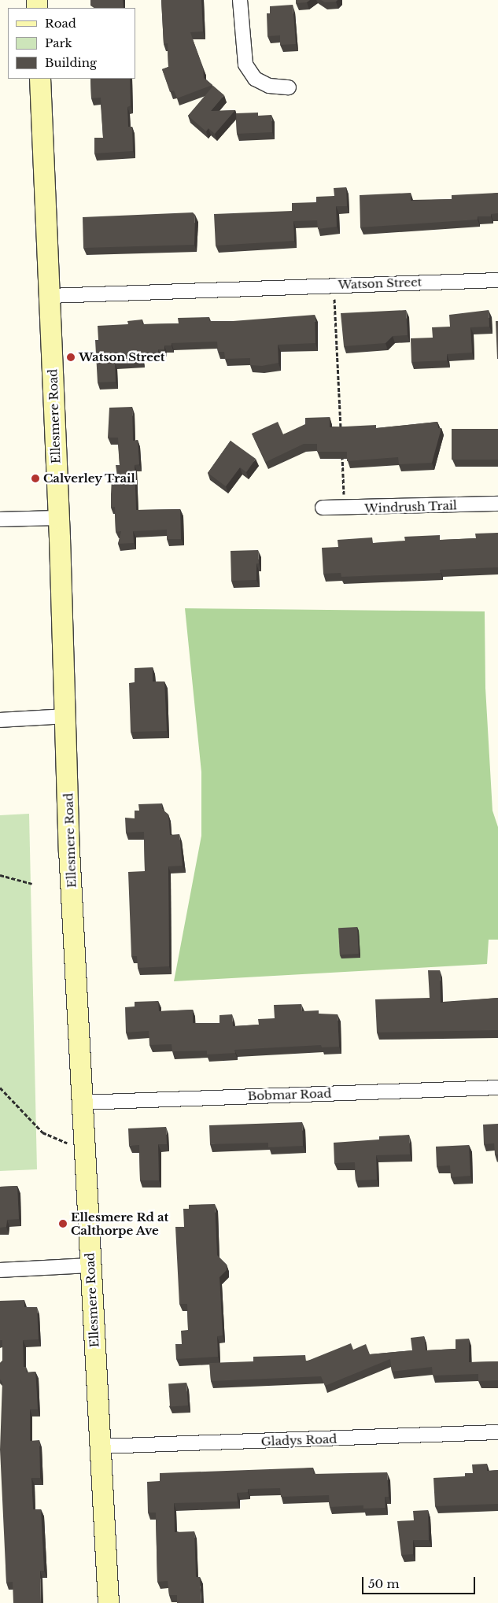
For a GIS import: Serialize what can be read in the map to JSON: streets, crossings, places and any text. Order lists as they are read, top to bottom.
{
  "streets": {
    "main road": ["Ellesmere Road"],
    "street": [
      "Watson Street",
      "Windrush Trail",
      "Bobmar Road",
      "Gladys Road"
    ]
  },
  "crossings": [
    ["Watson Street", "Ellesmere Road"],
    ["Ellesmere Road", "Bobmar Road"],
    ["Ellesmere Road", "Gladys Road"]
  ],
  "places": ["Watson Street", "Calverley Trail", "Ellesmere Rd at Calthorpe Ave"],
  "legend": ["Road", "Park", "Building"],
  "scale_bar": "50 m"
}
